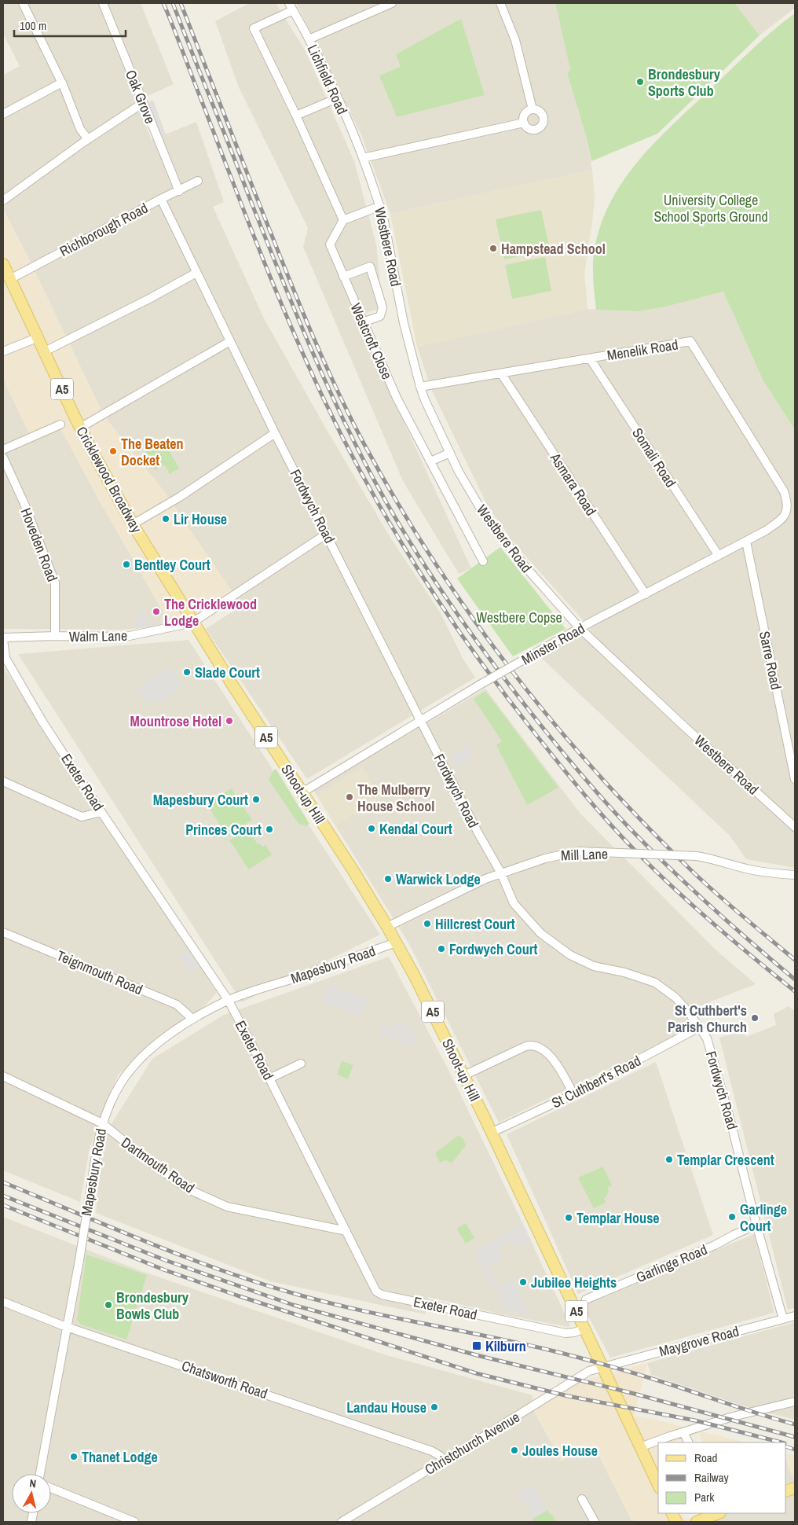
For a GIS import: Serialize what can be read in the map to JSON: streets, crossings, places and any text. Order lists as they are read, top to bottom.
{
  "streets": {
    "main road": ["A5", "Cricklewood Broadway", "Shoot-up Hill"],
    "street": [
      "Lichfield Road",
      "Oak Grove",
      "Richborough Road",
      "Westbere Road",
      "Westcroft Close",
      "Menelik Road",
      "Somali Road",
      "Asmara Road",
      "Fordwych Road",
      "Hoveden Road",
      "Walm Lane",
      "Minster Road",
      "Sarre Road",
      "Exeter Road",
      "Mill Lane",
      "Mapesbury Road",
      "Teignmouth Road",
      "St Cuthbert's Road",
      "Dartmouth Road",
      "Garlinge Road",
      "Maygrove Road",
      "Chatsworth Road",
      "Christchurch Avenue"
    ]
  },
  "crossings": [
    ["Lichfield Road", "Westbere Road"],
    ["Oak Grove", "Richborough Road"],
    ["Richborough Road", "Cricklewood Broadway"],
    ["Richborough Road", "Fordwych Road"],
    ["Westbere Road", "Menelik Road"],
    ["Westbere Road", "Minster Road"],
    ["Menelik Road", "Somali Road"],
    ["Menelik Road", "Asmara Road"],
    ["Menelik Road", "Minster Road"],
    ["A5", "Shoot-up Hill"],
    ["A5", "Maygrove Road"],
    ["A5", "Christchurch Avenue"],
    ["Somali Road", "Minster Road"],
    ["Cricklewood Broadway", "Walm Lane"],
    ["Cricklewood Broadway", "Shoot-up Hill"],
    ["Asmara Road", "Minster Road"],
    ["Fordwych Road", "Minster Road"],
    ["Fordwych Road", "Mill Lane"],
    ["Fordwych Road", "St Cuthbert's Road"],
    ["Fordwych Road", "Garlinge Road"],
    ["Fordwych Road", "Maygrove Road"],
    ["Hoveden Road", "Walm Lane"],
    ["Walm Lane", "Exeter Road"],
    ["Minster Road", "Sarre Road"],
    ["Minster Road", "Shoot-up Hill"],
    ["Exeter Road", "Shoot-up Hill"],
    ["Exeter Road", "Mapesbury Road"],
    ["Exeter Road", "Dartmouth Road"],
    ["Shoot-up Hill", "Mill Lane"],
    ["Shoot-up Hill", "Mapesbury Road"],
    ["Shoot-up Hill", "St Cuthbert's Road"],
    ["Shoot-up Hill", "Maygrove Road"],
    ["Shoot-up Hill", "Christchurch Avenue"],
    ["Mapesbury Road", "Teignmouth Road"],
    ["Mapesbury Road", "Dartmouth Road"],
    ["Mapesbury Road", "Chatsworth Road"],
    ["Maygrove Road", "Christchurch Avenue"],
    ["Chatsworth Road", "Christchurch Avenue"]
  ],
  "parks": ["University College School Sports Ground", "Westbere Copse"],
  "places": {
    "other": [
      "Brondesbury Sports Club",
      "Hampstead School",
      "The Beaten Docket",
      "Lir House",
      "Bentley Court",
      "The Cricklewood Lodge",
      "Slade Court",
      "Mountrose Hotel",
      "The Mulberry House School",
      "Mapesbury Court",
      "Kendal Court",
      "Princes Court",
      "Warwick Lodge",
      "Hillcrest Court",
      "Fordwych Court",
      "St Cuthbert's Parish Church",
      "Templar Crescent",
      "Garlinge Court",
      "Templar House",
      "Jubilee Heights",
      "Brondesbury Bowls Club",
      "Landau House",
      "Joules House",
      "Thanet Lodge"
    ],
    "transit": ["Kilburn"]
  },
  "legend": ["Road", "Railway", "Park"],
  "scale_bar": "100 m",
  "north": "top"
}
